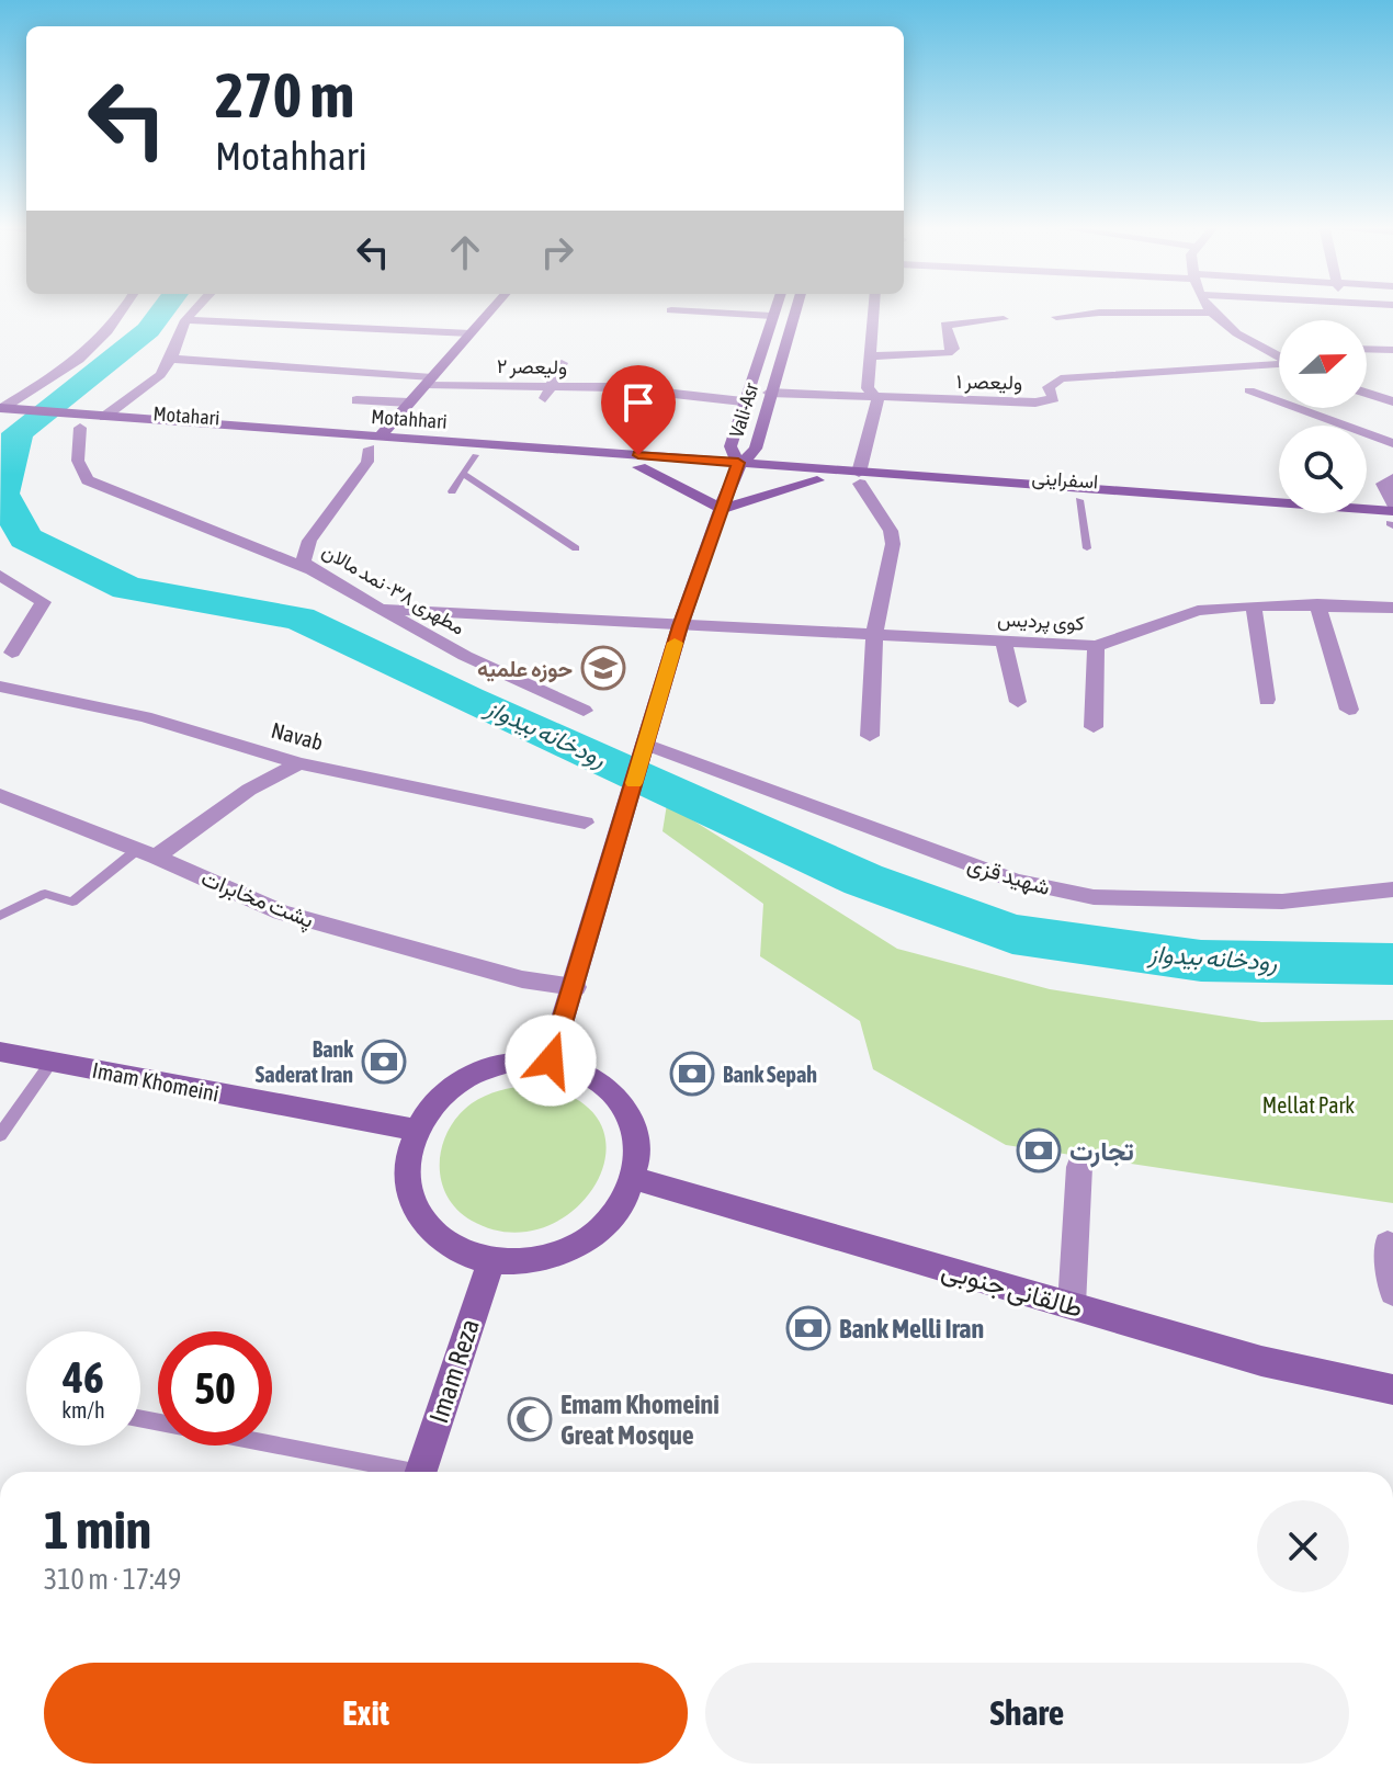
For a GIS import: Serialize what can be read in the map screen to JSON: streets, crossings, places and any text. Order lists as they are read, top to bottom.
{
  "streets": {
    "main road": [
      "Vali-Asr",
      "Motahari",
      "Motahhari",
      "اسفراینی",
      "Imam Khomeini",
      "طالقانی جنوبی",
      "Imam Reza"
    ],
    "street": [
      "ولیعصر ۲",
      "ولیعصر ۱",
      "مطهری ۳۸- نمد مالان",
      "کوی پردیس",
      "Navab",
      "شهید قزی",
      "پشت مخابرات"
    ]
  },
  "crossings": [
    ["ولیعصر ۲", "Vali-Asr"],
    ["ولیعصر ۱", "Vali-Asr"],
    ["Vali-Asr", "Motahhari"],
    ["Vali-Asr", "اسفراینی"],
    ["Motahari", "Motahhari"],
    ["Motahari", "مطهری ۳۸- نمد مالان"],
    ["Motahhari", "اسفراینی"],
    ["Motahhari", "مطهری ۳۸- نمد مالان"],
    ["مطهری ۳۸- نمد مالان", "کوی پردیس"],
    ["Imam Khomeini", "طالقانی جنوبی"],
    ["Imam Khomeini", "Imam Reza"],
    ["طالقانی جنوبی", "Imam Reza"]
  ],
  "water": ["رودخانه بیدواز"],
  "parks": ["Mellat Park"],
  "places": {
    "school or university": ["حوزه علمیه"],
    "bank": [
      "Bank Saderat Iran",
      "Bank Sepah",
      "تجارت",
      "Bank Melli Iran"
    ],
    "mosque": ["Emam Khomeini Great Mosque"]
  },
  "north": "right",
  "page": {
    "turn": ["270 m", "Motahhari"],
    "speed": "46 km/h",
    "limit": "50",
    "heading": ["1 min", "310 m · 17:49"],
    "buttons": ["Exit", "Share"]
  }
}
